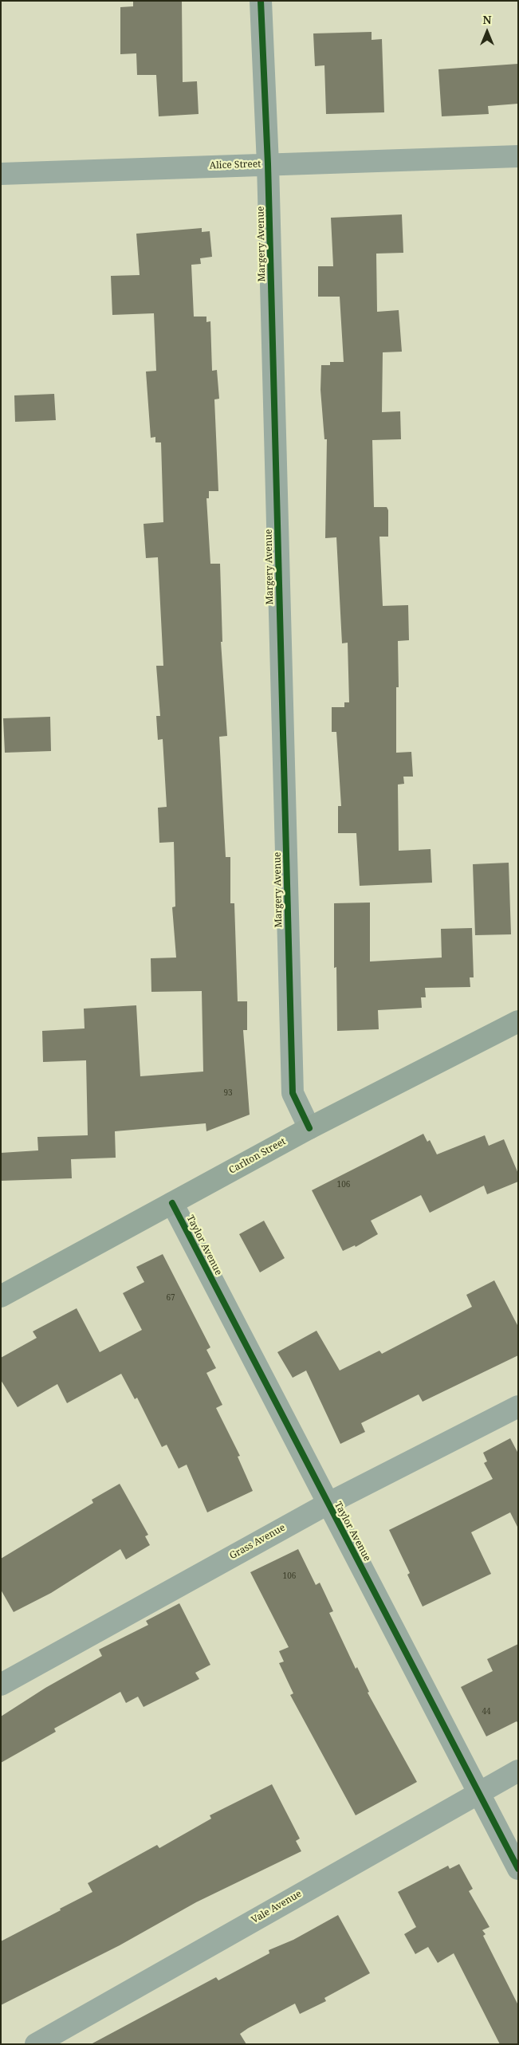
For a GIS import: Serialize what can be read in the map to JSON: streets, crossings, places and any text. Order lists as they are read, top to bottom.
{
  "streets": {
    "main road": ["Carlton Street"],
    "street": [
      "Alice Street",
      "Margery Avenue",
      "Taylor Avenue",
      "Grass Avenue",
      "Vale Avenue"
    ]
  },
  "crossings": [
    ["Alice Street", "Margery Avenue"],
    ["Margery Avenue", "Carlton Street"],
    ["Carlton Street", "Taylor Avenue"],
    ["Taylor Avenue", "Grass Avenue"],
    ["Taylor Avenue", "Vale Avenue"]
  ],
  "house_numbers": [
    "93",
    "106",
    "67",
    "106",
    "44"
  ],
  "north": "top"
}
